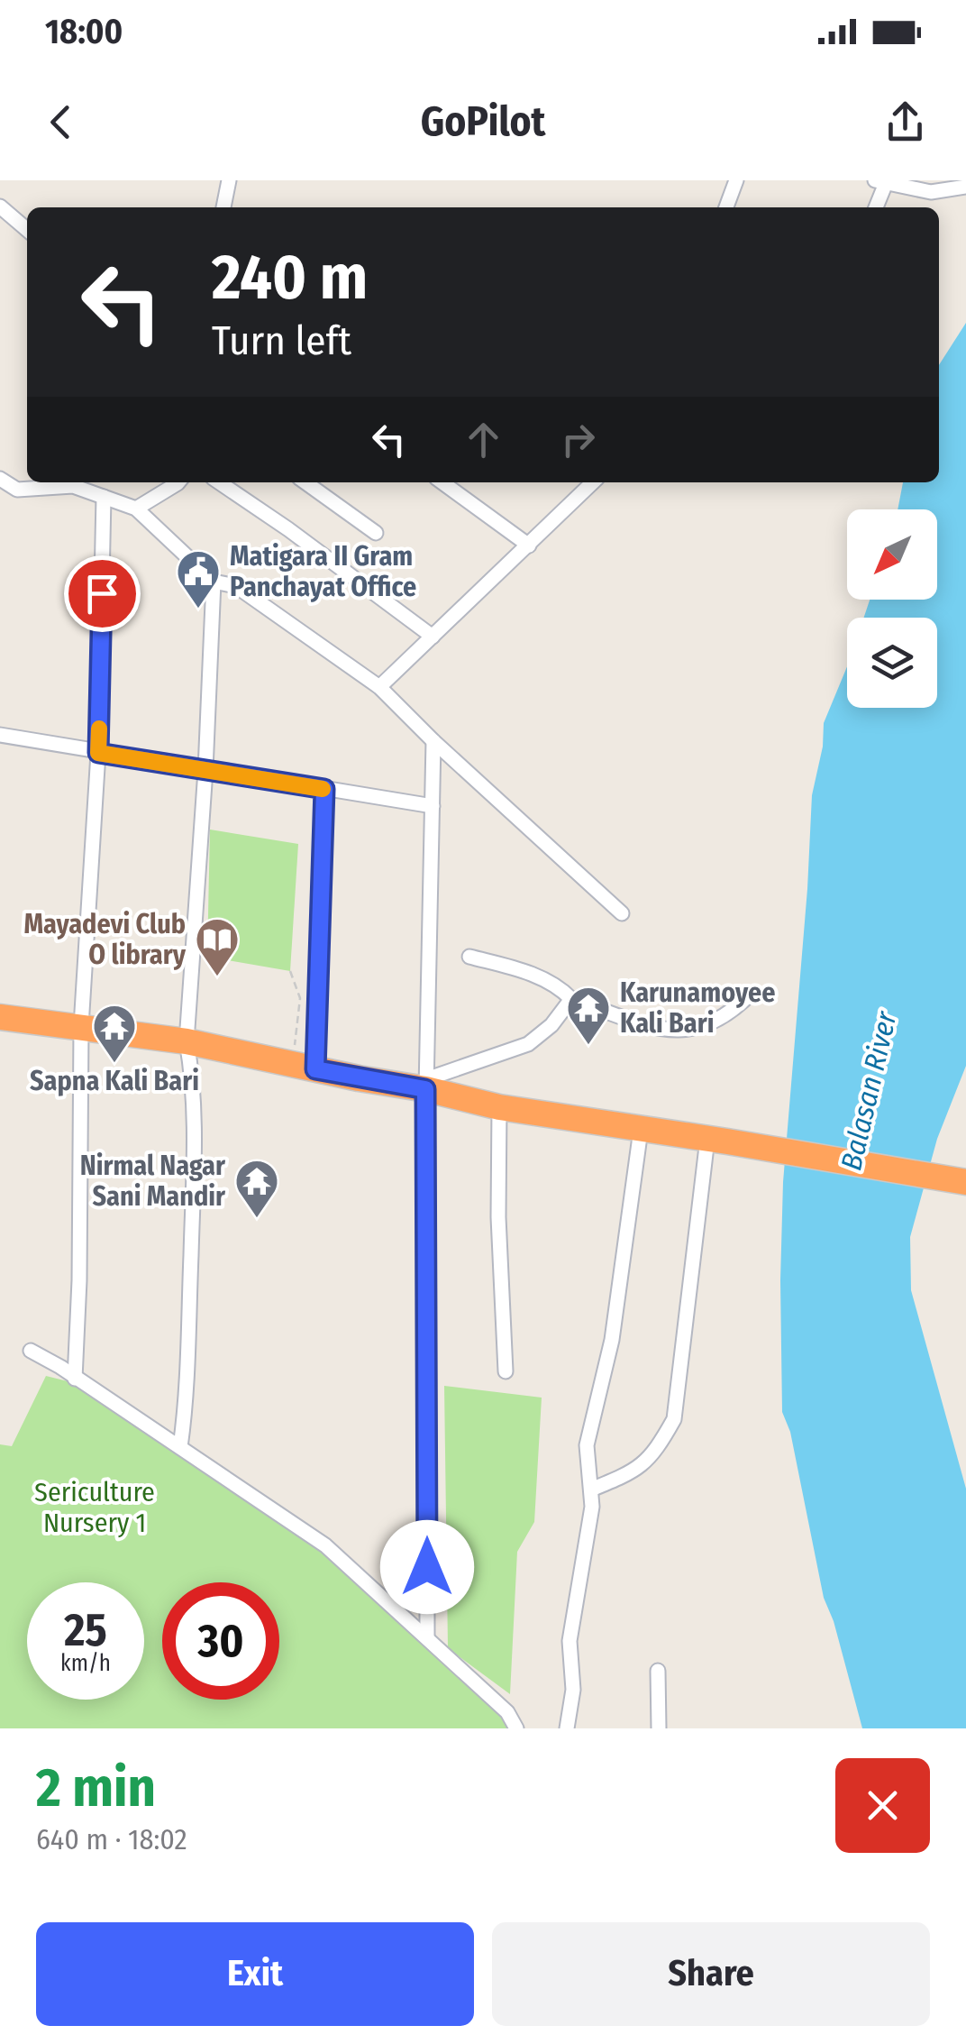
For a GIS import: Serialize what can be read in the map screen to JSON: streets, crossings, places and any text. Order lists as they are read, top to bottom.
{
  "water": ["Balasan River"],
  "parks": ["Sericulture Nursery 1"],
  "places": {
    "public building": ["Matigara II Gram Panchayat Office"],
    "library": ["Mayadevi Club O library"],
    "temple": ["Karunamoyee Kali Bari", "Sapna Kali Bari", "Nirmal Nagar Sani Mandir"]
  },
  "north": "bottom left",
  "page": {
    "status": "18:00",
    "header": "GoPilot",
    "turn": ["240 m", "Turn left"],
    "speed": "25 km/h",
    "limit": "30",
    "heading": ["2 min", "640 m · 18:02"],
    "buttons": ["Exit", "Share"]
  }
}
